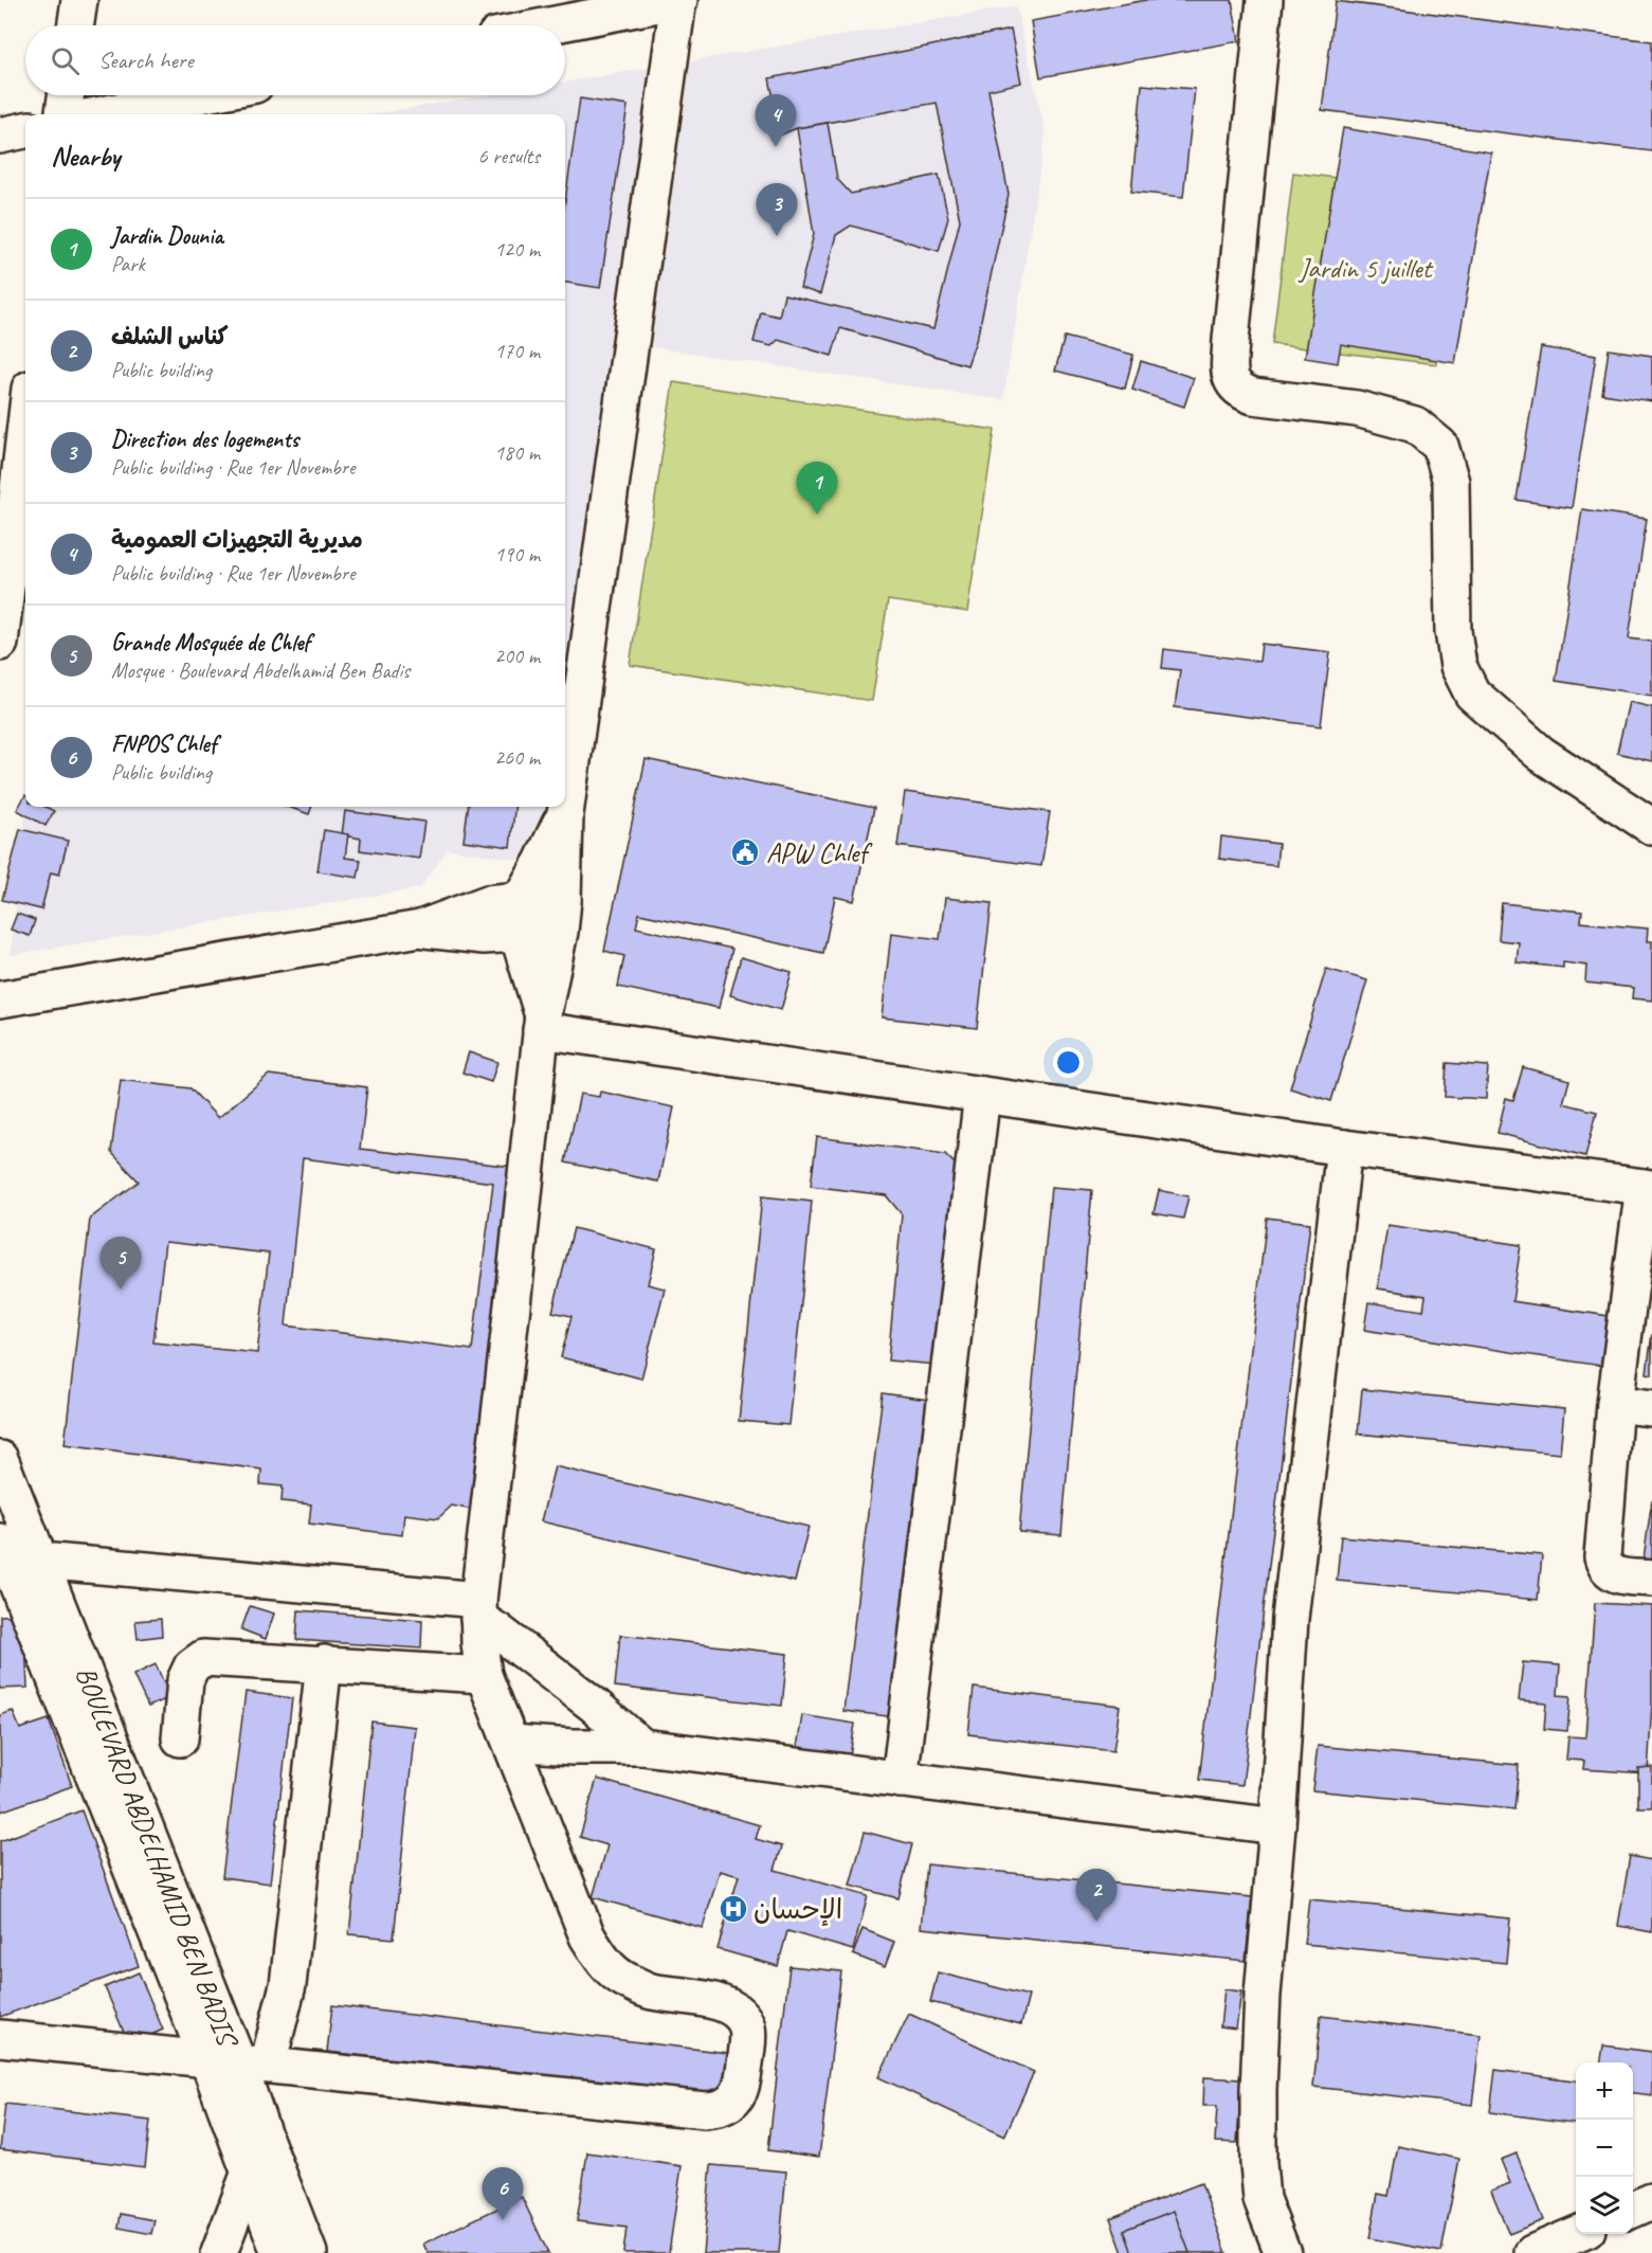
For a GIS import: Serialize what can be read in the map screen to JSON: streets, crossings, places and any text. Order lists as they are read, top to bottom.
{
  "streets": {
    "street": ["BOULEVARD ABDELHAMID BEN BADIS"]
  },
  "parks": ["Jardin 5 juillet"],
  "places": {
    "public building": ["APW Chlef"],
    "hospital": ["الإحسان"]
  },
  "page": {
    "search": "Search here",
    "pins": [
      "4",
      "3",
      "1",
      "5",
      "2",
      "6"
    ],
    "heading": ["Nearby", "6 results"],
    "list": [
      {
        "mark": "1",
        "name": "Jardin Dounia",
        "note": "Park",
        "value": "120 m"
      },
      {
        "mark": "2",
        "name": "كناس الشلف",
        "note": "Public building",
        "value": "170 m"
      },
      {
        "mark": "3",
        "name": "Direction des logements",
        "note": "Public building · Rue 1er Novembre",
        "value": "180 m"
      },
      {
        "mark": "4",
        "name": "مديرية التجهيزات العمومية",
        "note": "Public building · Rue 1er Novembre",
        "value": "190 m"
      },
      {
        "mark": "5",
        "name": "Grande Mosquée de Chlef",
        "note": "Mosque · Boulevard Abdelhamid Ben Badis",
        "value": "200 m"
      },
      {
        "mark": "6",
        "name": "FNPOS Chlef",
        "note": "Public building",
        "value": "260 m"
      }
    ],
    "map_buttons": ["+", "−"]
  }
}
